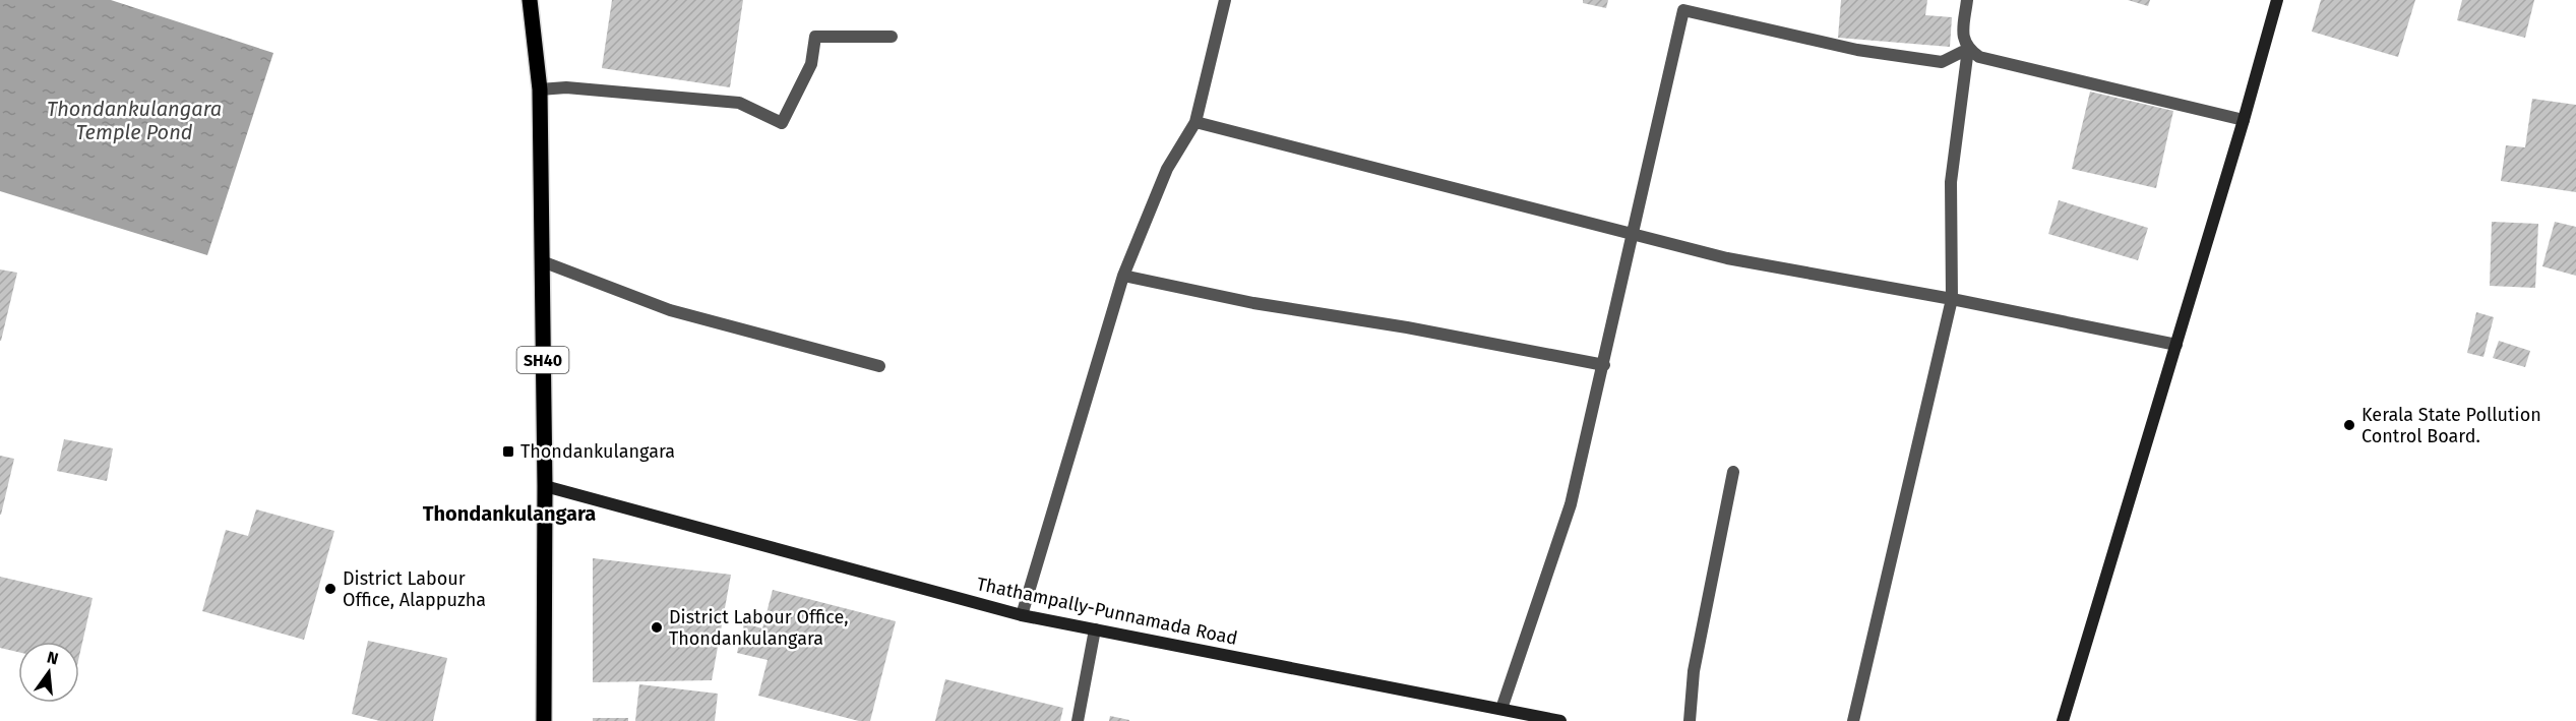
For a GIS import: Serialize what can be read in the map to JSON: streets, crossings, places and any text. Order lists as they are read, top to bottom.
{
  "streets": {
    "main road": ["SH40", "Thathampally-Punnamada Road"]
  },
  "crossings": [
    ["SH40", "Thathampally-Punnamada Road"]
  ],
  "districts": ["Thondankulangara"],
  "water": ["Thondankulangara Temple Pond"],
  "places": {
    "other": ["Kerala State Pollution Control Board.", "District Labour Office, Alappuzha", "District Labour Office, Thondankulangara"],
    "transit": ["Thondankulangara"]
  },
  "north": "top"
}
